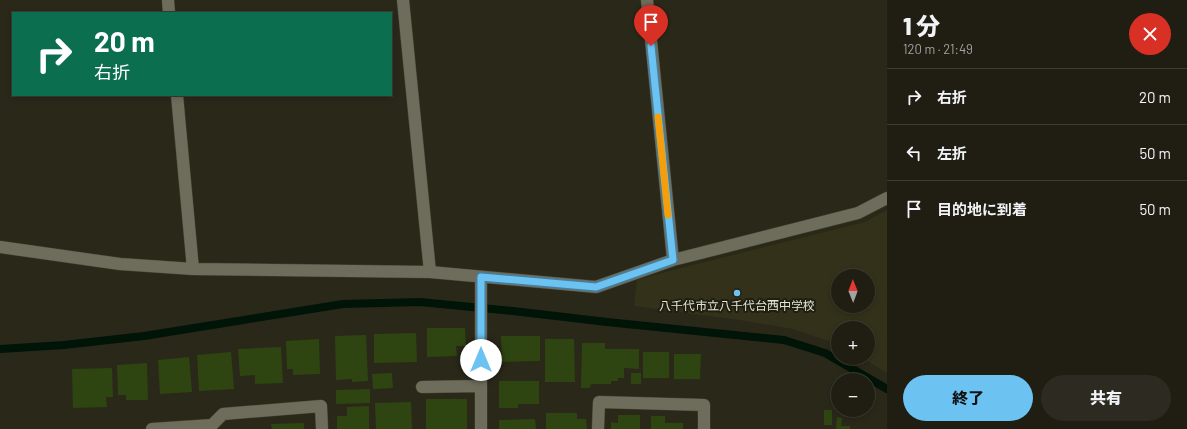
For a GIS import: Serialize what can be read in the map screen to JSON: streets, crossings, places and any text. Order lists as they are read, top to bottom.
{
  "places": ["八千代市立八千代台西中学校"],
  "north": "top",
  "page": {
    "heading": ["1 分", "120 m · 21:49"],
    "turn": ["20 m", "右折"],
    "list": [
      {
        "name": "右折",
        "value": "20 m"
      },
      {
        "name": "左折",
        "value": "50 m"
      },
      {
        "name": "目的地に到着",
        "value": "50 m"
      }
    ],
    "map_buttons": ["+", "−"],
    "buttons": ["終了", "共有"]
  }
}
